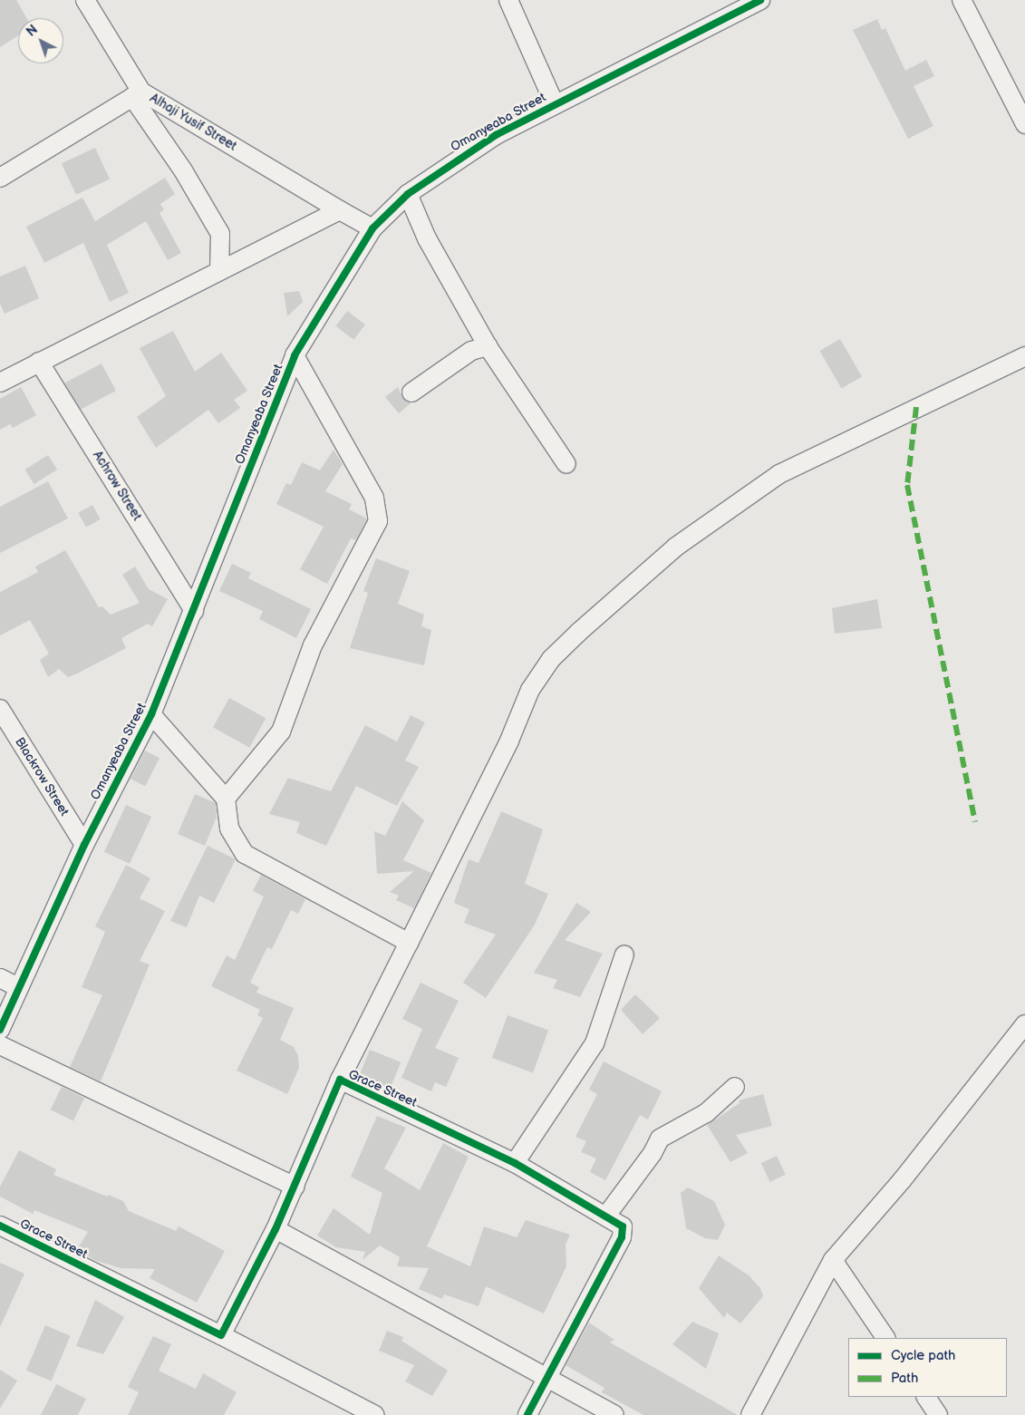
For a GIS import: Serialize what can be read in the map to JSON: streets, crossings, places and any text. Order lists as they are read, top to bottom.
{
  "streets": {
    "street": [
      "Alhaji Yusif Street",
      "Omanyeaba Street",
      "Achrow Street",
      "Blackrow Street",
      "Grace Street"
    ]
  },
  "crossings": [
    ["Alhaji Yusif Street", "Omanyeaba Street"],
    ["Omanyeaba Street", "Achrow Street"],
    ["Omanyeaba Street", "Blackrow Street"]
  ],
  "legend": ["Cycle path", "Path"],
  "north": "top left"
}
